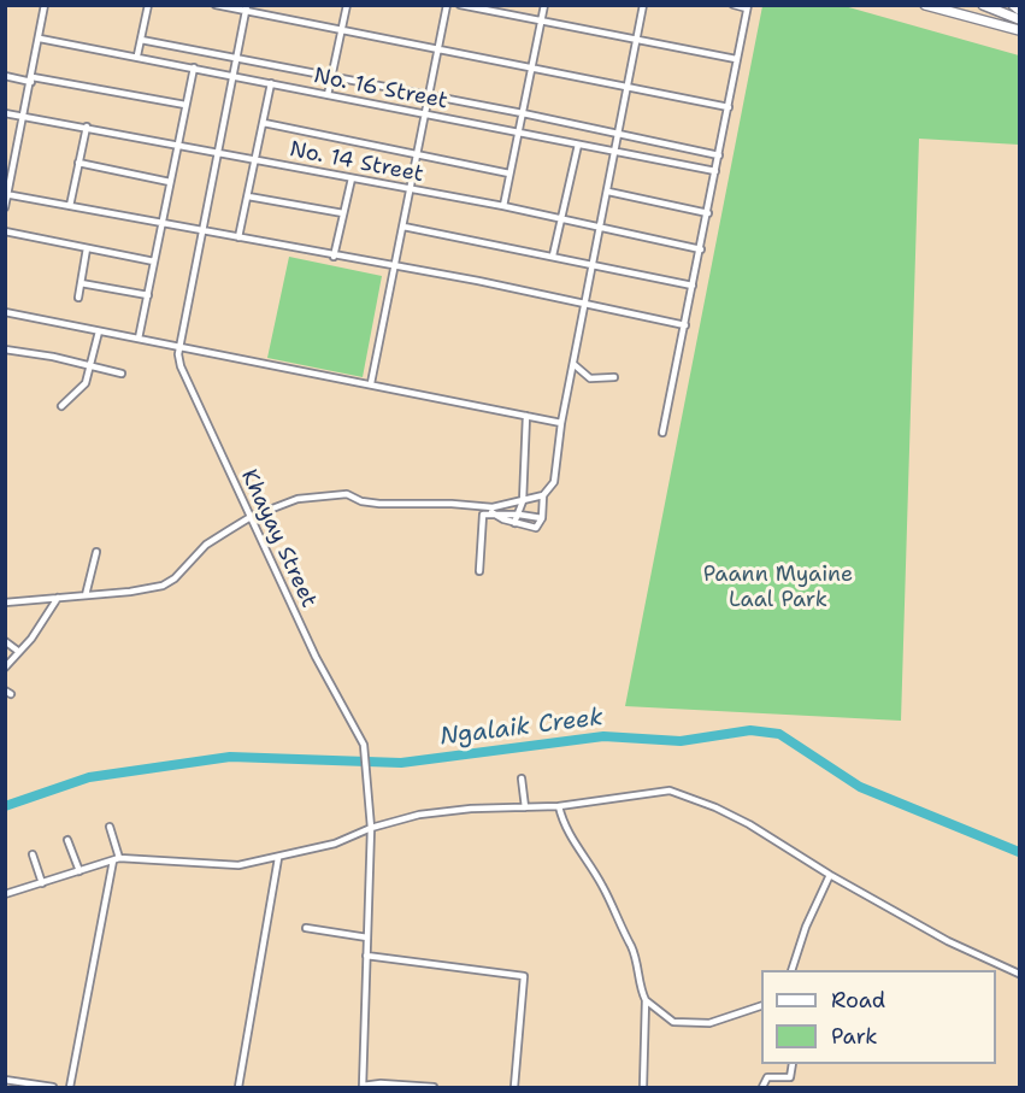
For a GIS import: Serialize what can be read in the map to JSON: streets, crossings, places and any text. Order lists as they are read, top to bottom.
{
  "streets": {
    "street": ["No. 16 Street", "No. 14 Street", "Khayay Street"]
  },
  "crossings": [
    ["No. 16 Street", "Khayay Street"],
    ["No. 14 Street", "Khayay Street"]
  ],
  "water": ["Ngalaik Creek"],
  "parks": ["Paann Myaine Laal Park"],
  "legend": ["Road", "Park"]
}
